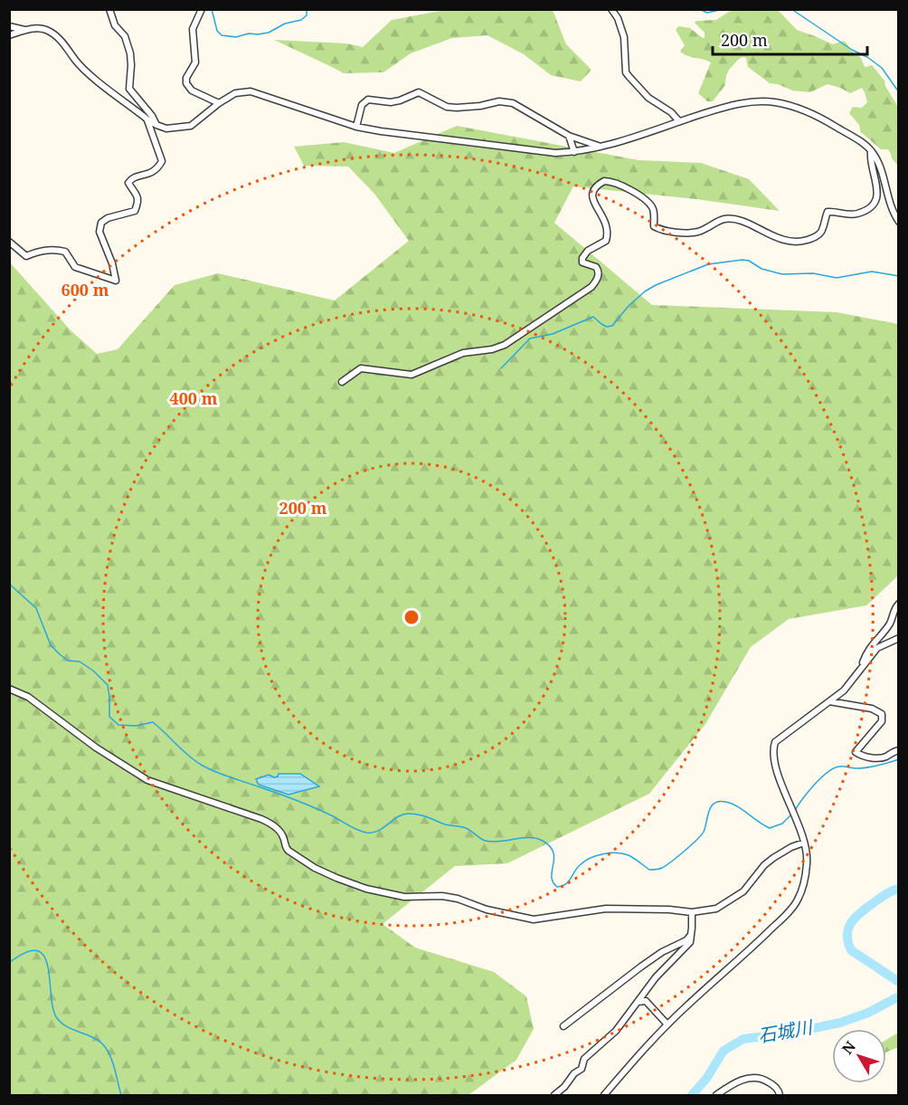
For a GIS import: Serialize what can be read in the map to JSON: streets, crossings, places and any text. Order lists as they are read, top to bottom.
{
  "water": ["石城川"],
  "scale_bar": "200 m",
  "north": "top left",
  "rings": ["600 m", "400 m", "200 m"]
}
